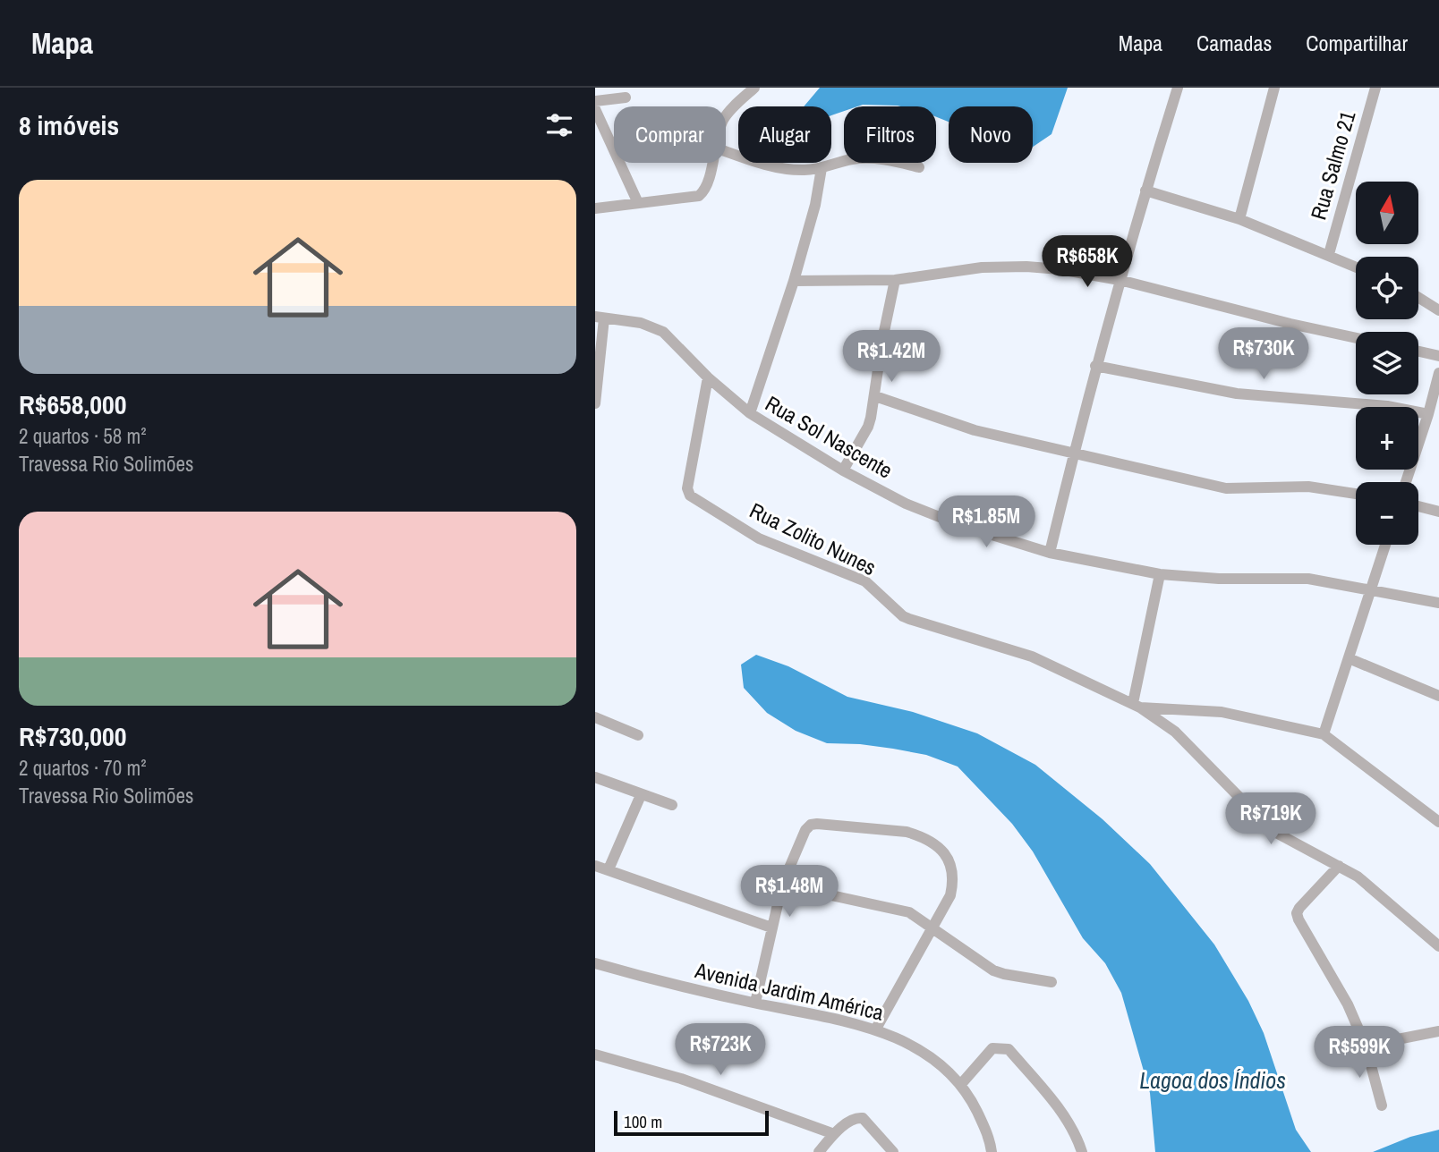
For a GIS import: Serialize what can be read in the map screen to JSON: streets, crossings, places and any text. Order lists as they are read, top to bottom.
{
  "streets": {
    "street": [
      "Rua Salmo 21",
      "Rua Sol Nascente",
      "Rua Zolito Nunes",
      "Avenida Jardim América"
    ]
  },
  "crossings": [
    ["Rua Sol Nascente", "Rua Zolito Nunes"]
  ],
  "water": ["Lagoa dos Índios"],
  "scale_bar": "100 m",
  "north": "top",
  "page": {
    "header": "Mapa",
    "nav": ["Mapa", "Camadas", "Compartilhar"],
    "heading": "8 imóveis",
    "chip": [
      "Comprar",
      "Alugar",
      "Filtros",
      "Novo"
    ],
    "list": [
      {
        "name": "R$658,000",
        "note": "2 quartos · 58 m² · Travessa Rio Solimões"
      },
      {
        "name": "R$730,000",
        "note": "2 quartos · 70 m² · Travessa Rio Solimões"
      }
    ],
    "map_buttons": ["+", "−"],
    "price": [
      "R$658K",
      "R$730K",
      "R$1.42M",
      "R$1.85M",
      "R$719K",
      "R$1.48M",
      "R$723K",
      "R$599K"
    ],
    "scale": "100 m"
  }
}
